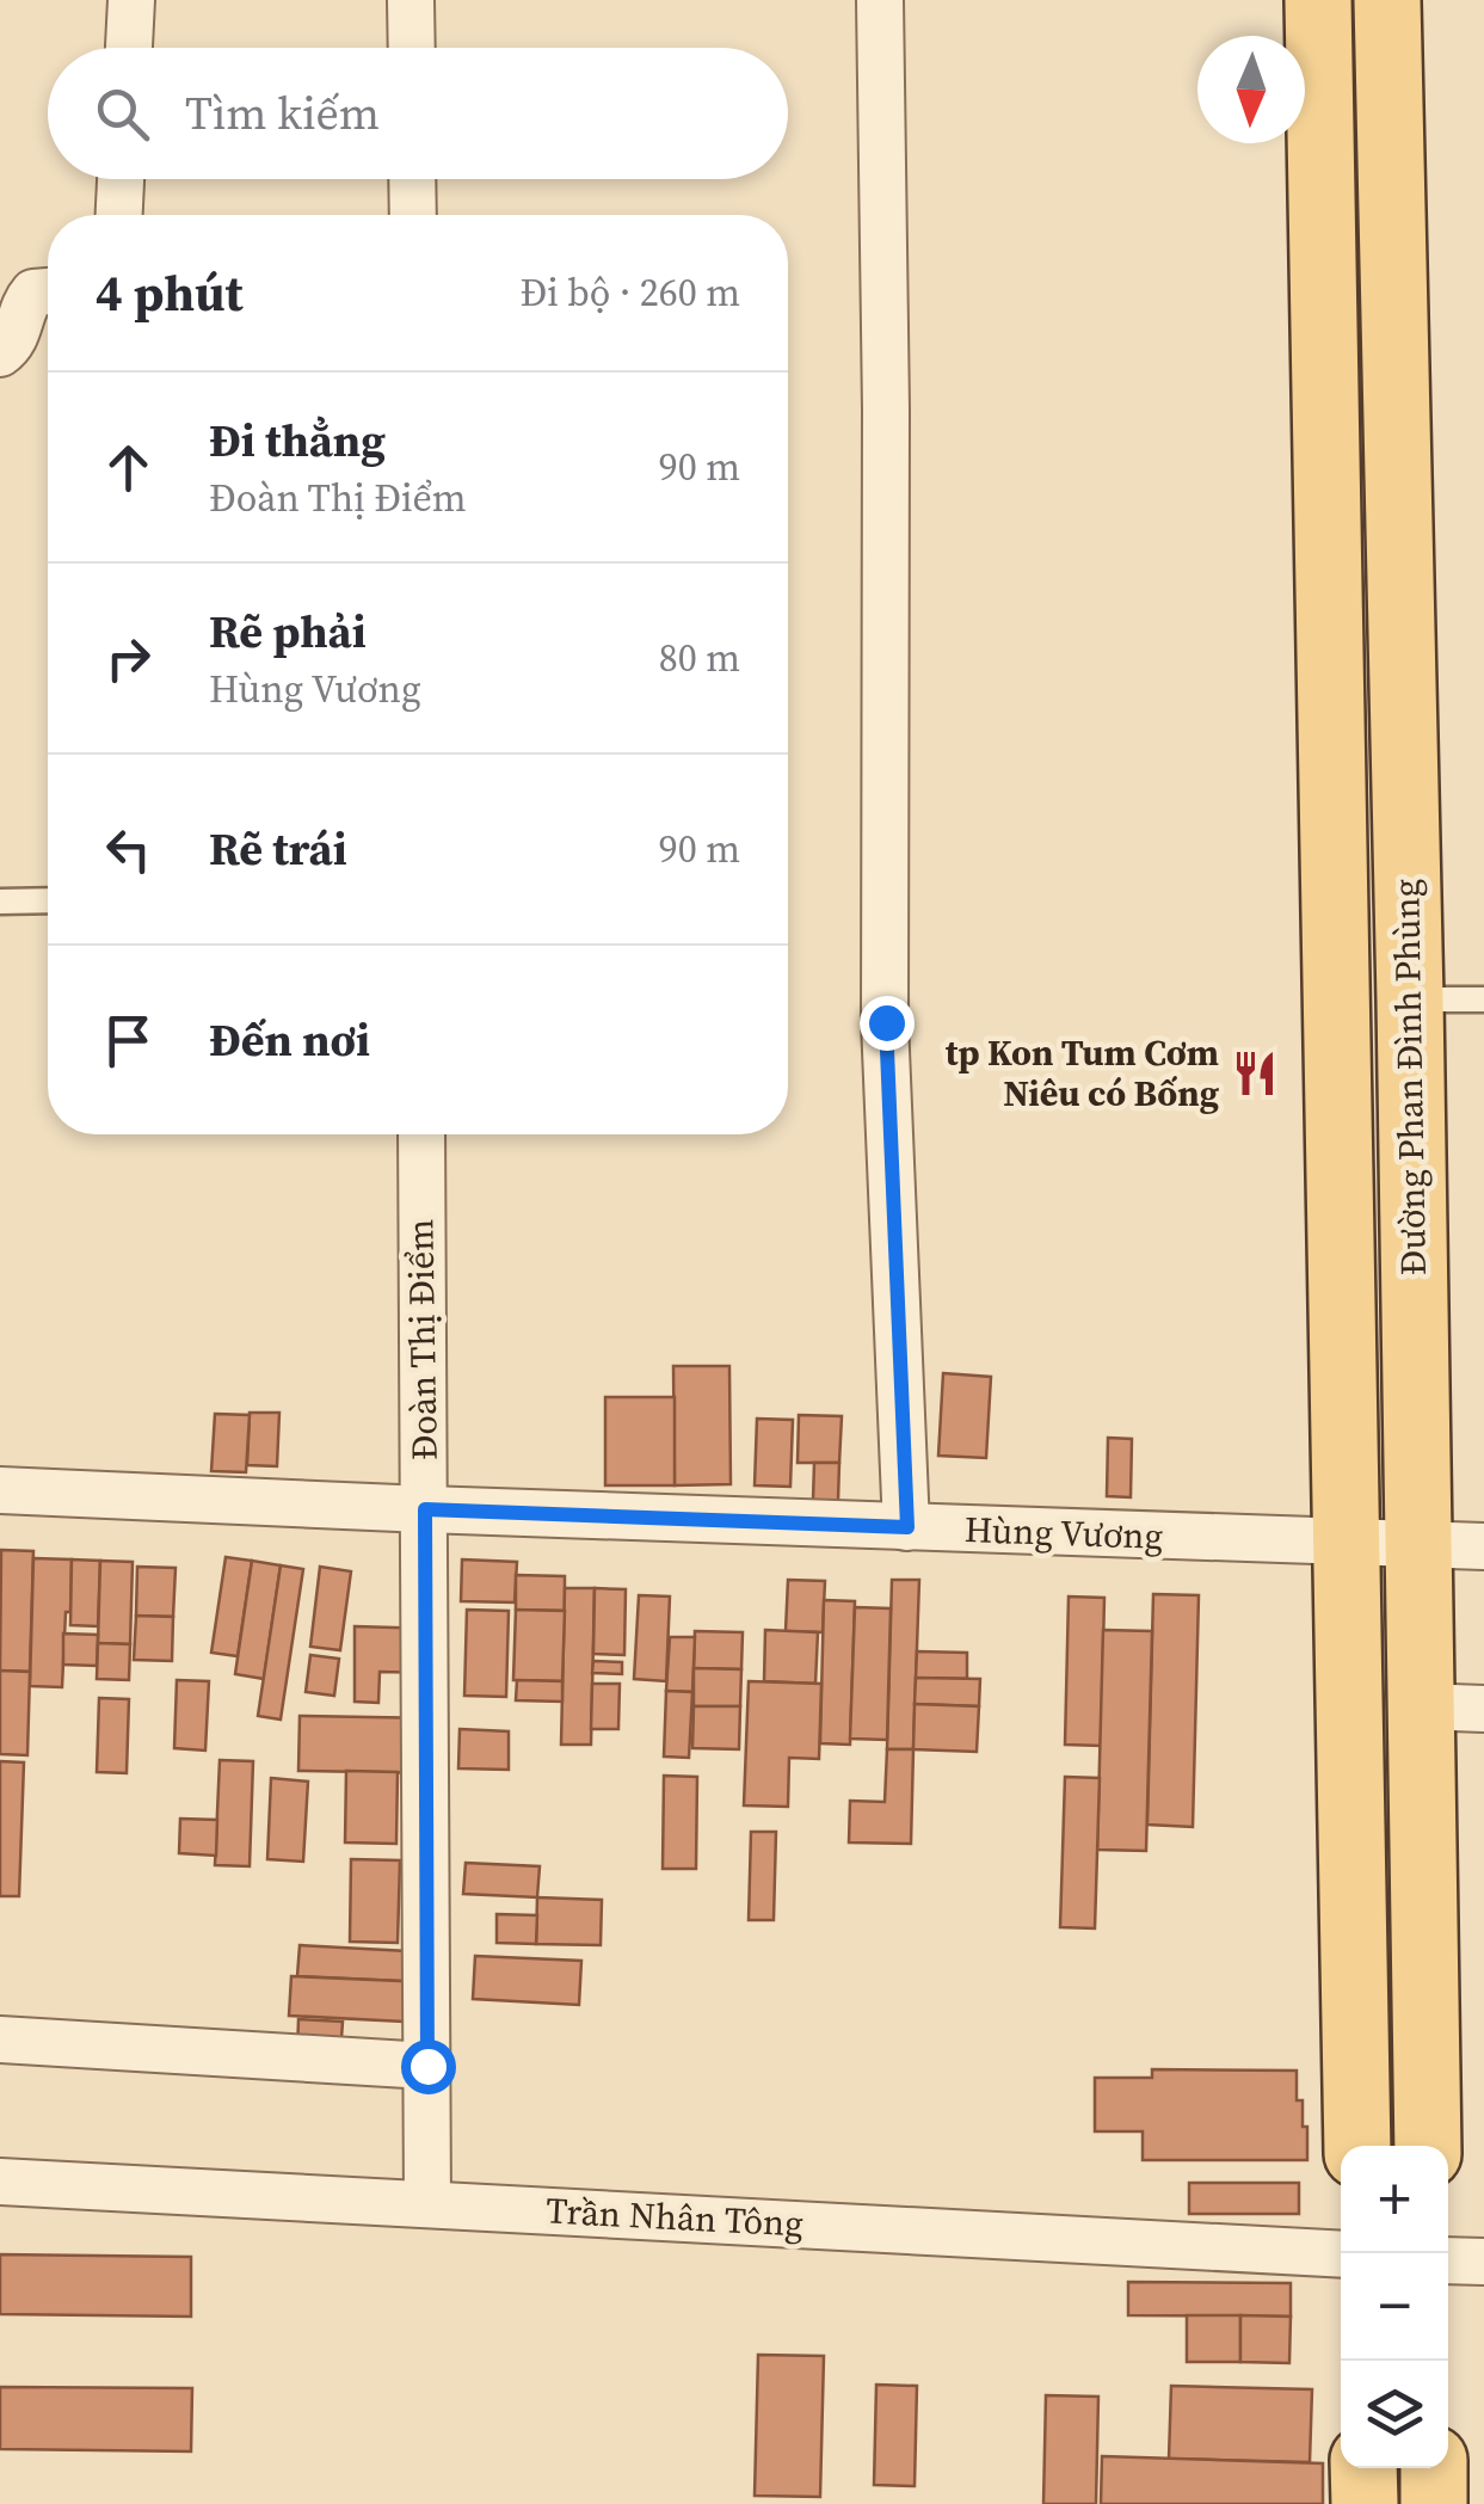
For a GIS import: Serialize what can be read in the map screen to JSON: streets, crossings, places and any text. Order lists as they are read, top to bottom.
{
  "streets": {
    "main road": ["Đường Phan Đình Phùng"],
    "street": ["Đoàn Thị Điểm", "Hùng Vương", "Trần Nhân Tông"]
  },
  "crossings": [
    ["Đường Phan Đình Phùng", "Hùng Vương"],
    ["Đoàn Thị Điểm", "Hùng Vương"],
    ["Đoàn Thị Điểm", "Trần Nhân Tông"]
  ],
  "places": {
    "restaurant": ["tp Kon Tum Cơm Niêu có Bống"]
  },
  "north": "bottom",
  "page": {
    "search": "Tìm kiếm",
    "heading": ["4 phút", "Đi bộ · 260 m"],
    "list": [
      ["Đi thẳng", "Đoàn Thị Điểm", "90 m"],
      ["Rẽ phải", "Hùng Vương", "80 m"],
      ["Rẽ trái", "90 m"],
      "Đến nơi"
    ],
    "map_buttons": ["+", "−"]
  }
}
